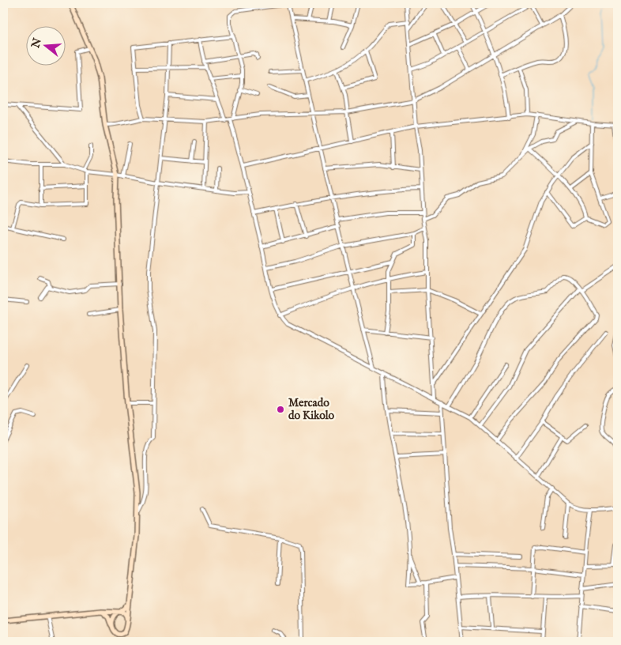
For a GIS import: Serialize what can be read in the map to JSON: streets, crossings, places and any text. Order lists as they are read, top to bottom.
{
  "places": ["Mercado do Kikolo"],
  "north": "left"
}
